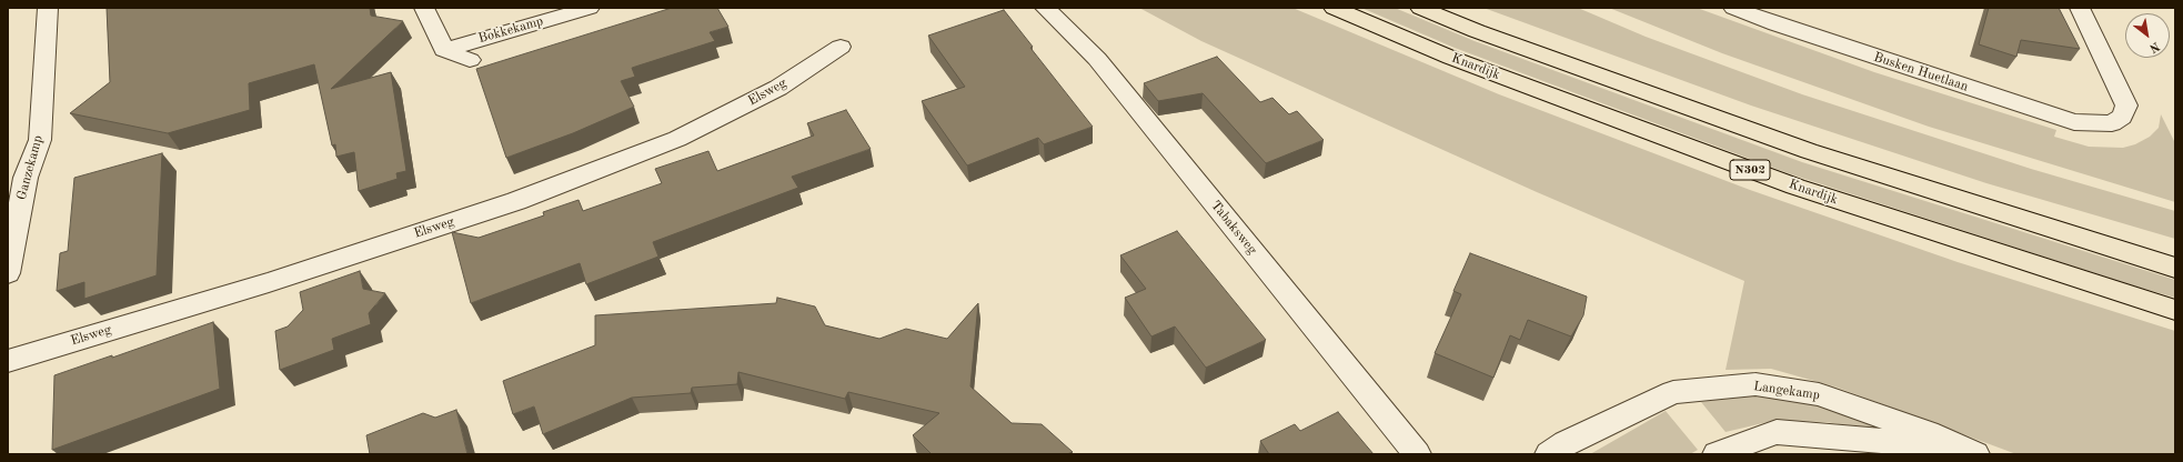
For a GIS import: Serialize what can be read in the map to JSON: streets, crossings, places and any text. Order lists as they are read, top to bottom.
{
  "streets": {
    "main road": ["Knardijk", "N302"],
    "street": [
      "Bokkekamp",
      "Busken Huetlaan",
      "Elsweg",
      "Ganzekamp",
      "Tabaksweg",
      "Langekamp"
    ]
  },
  "north": "bottom right"
}
